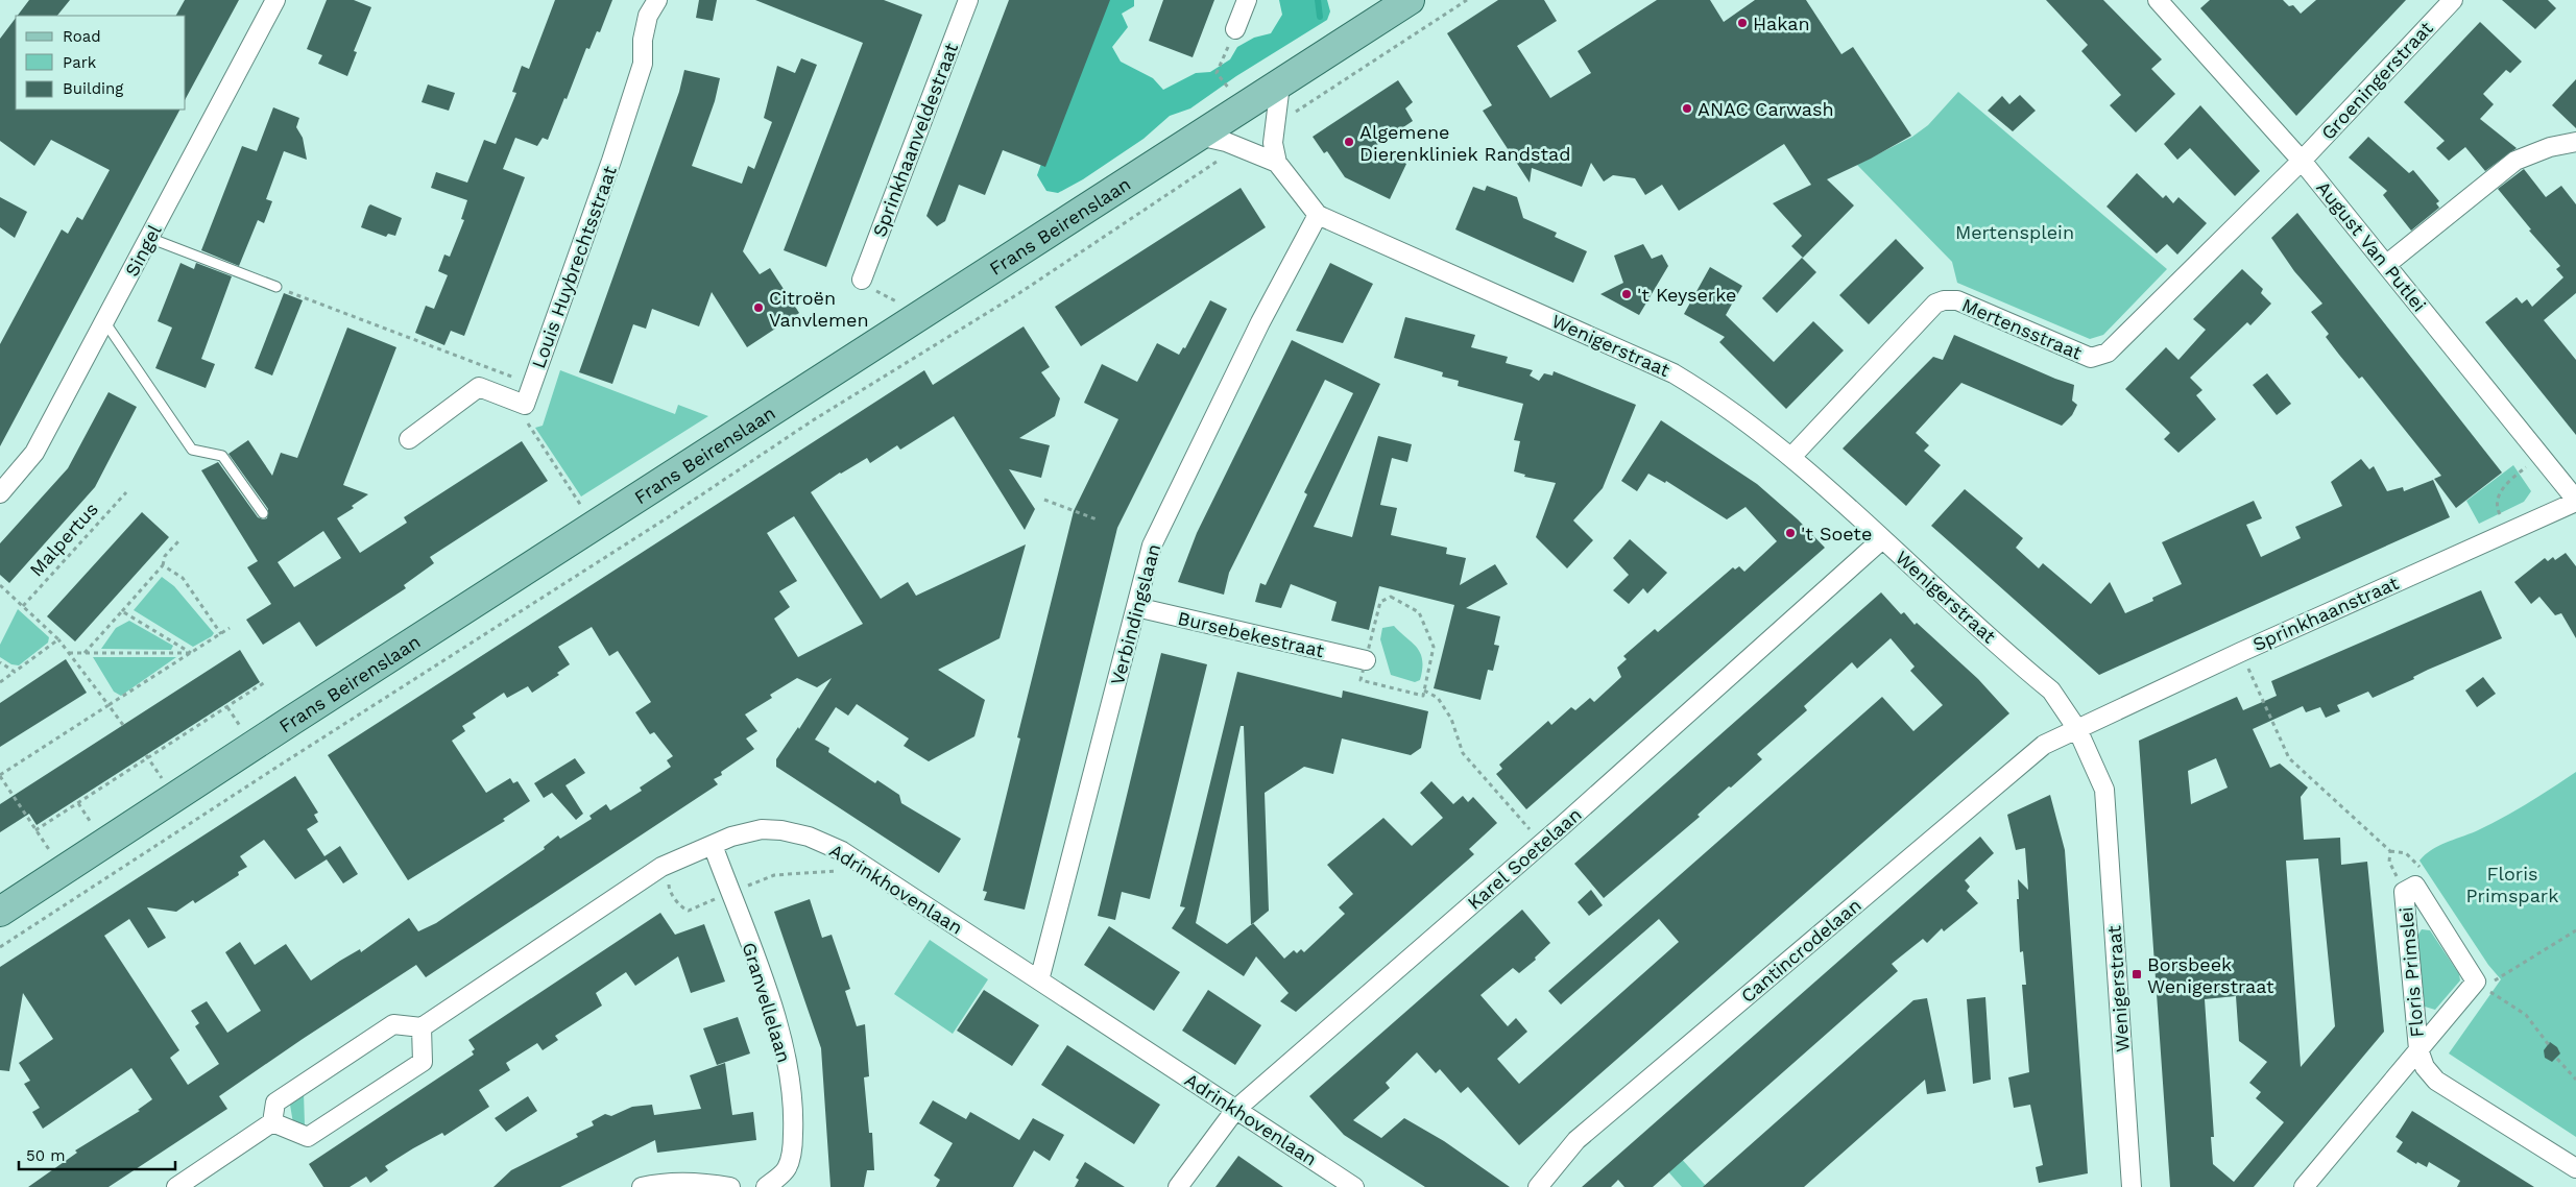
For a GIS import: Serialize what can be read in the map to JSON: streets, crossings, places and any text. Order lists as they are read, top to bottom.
{
  "streets": {
    "main road": ["Frans Beirenslaan"],
    "street": [
      "Groeningerstraat",
      "Sprinkhaanveldestraat",
      "August Van Putlei",
      "Singel",
      "Louis Huybrechtsstraat",
      "Mertensstraat",
      "Wenigerstraat",
      "Sprinkhaanstraat",
      "Verbindingslaan",
      "Bursebekestraat",
      "Karel Soetelaan",
      "Adrinkhovenlaan",
      "Cantincrodelaan",
      "Floris Primslei",
      "Granvellelaan"
    ],
    "path": ["Malpertus"]
  },
  "crossings": [
    ["Groeningerstraat", "August Van Putlei"],
    ["Groeningerstraat", "Mertensstraat"],
    ["Frans Beirenslaan", "Wenigerstraat"],
    ["August Van Putlei", "Mertensstraat"],
    ["August Van Putlei", "Sprinkhaanstraat"],
    ["Mertensstraat", "Wenigerstraat"],
    ["Wenigerstraat", "Sprinkhaanstraat"],
    ["Wenigerstraat", "Verbindingslaan"],
    ["Wenigerstraat", "Karel Soetelaan"],
    ["Wenigerstraat", "Cantincrodelaan"],
    ["Sprinkhaanstraat", "Cantincrodelaan"],
    ["Verbindingslaan", "Bursebekestraat"],
    ["Verbindingslaan", "Adrinkhovenlaan"],
    ["Karel Soetelaan", "Adrinkhovenlaan"],
    ["Adrinkhovenlaan", "Granvellelaan"]
  ],
  "parks": ["Mertensplein", "Floris Primspark"],
  "places": {
    "other": [
      "Hakan",
      "ANAC Carwash",
      "Algemene Dierenkliniek Randstad",
      "'t Keyserke",
      "Citroën Vanvlemen",
      "'t Soete"
    ],
    "transit": ["Borsbeek Wenigerstraat"]
  },
  "legend": ["Road", "Park", "Building"],
  "scale_bar": "50 m"
}
